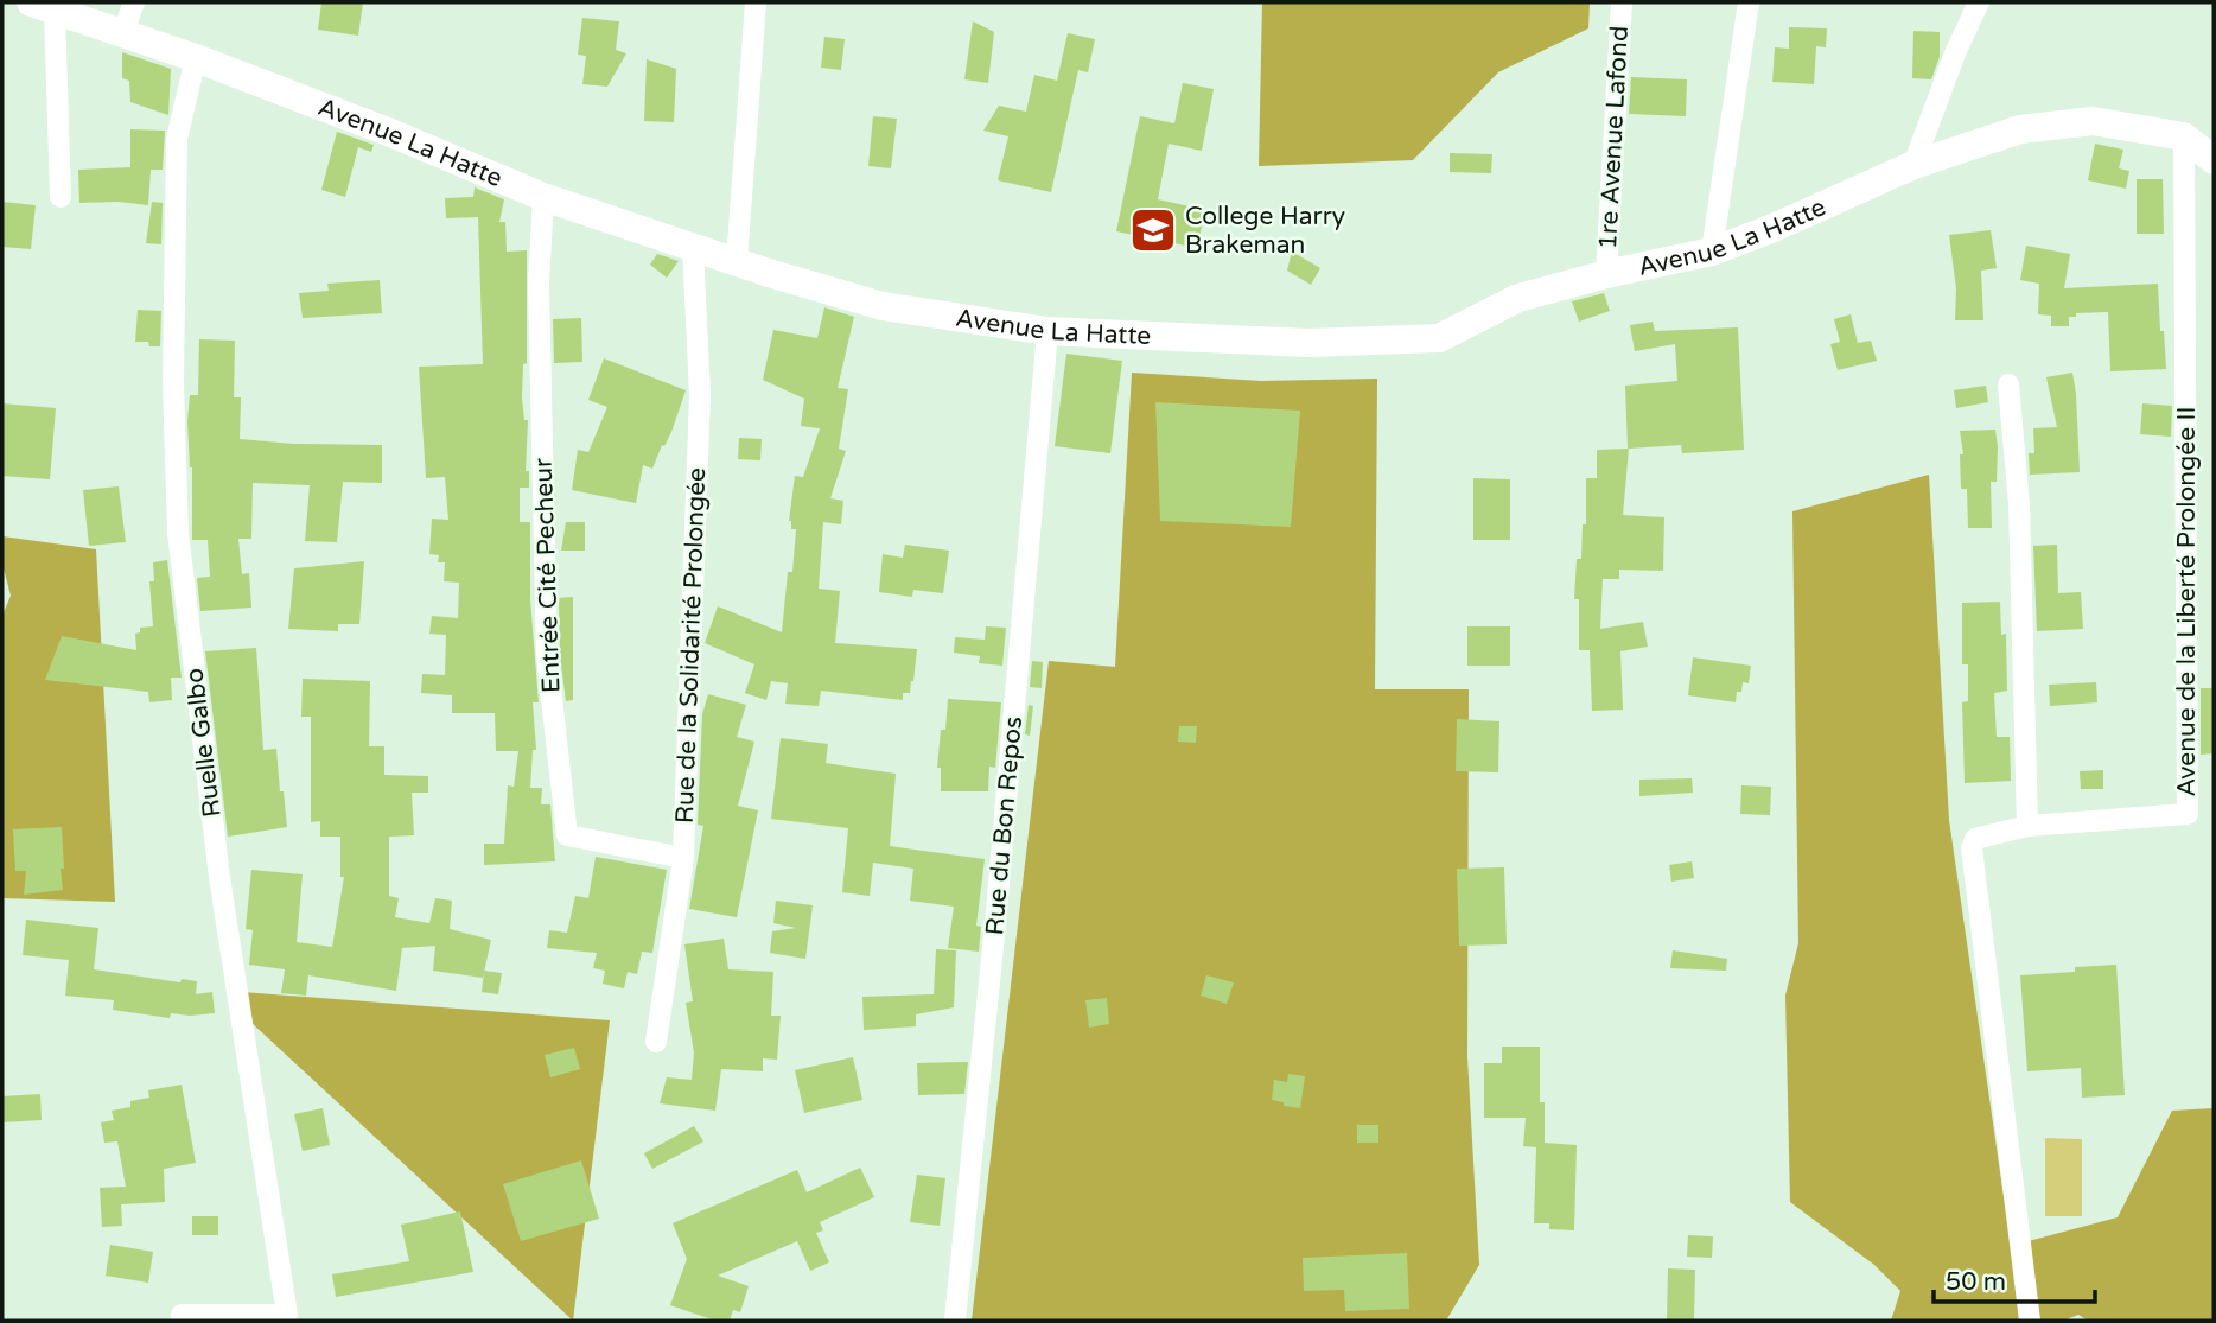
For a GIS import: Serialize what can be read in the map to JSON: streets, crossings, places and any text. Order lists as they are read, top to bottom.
{
  "streets": {
    "street": [
      "1re Avenue Lafond",
      "Avenue La Hatte",
      "Entrée Cité Pecheur",
      "Avenue de la Liberté Prolongée II",
      "Rue de la Solidarité Prolongée",
      "Ruelle Galbo",
      "Rue du Bon Repos"
    ]
  },
  "crossings": [
    ["1re Avenue Lafond", "Avenue La Hatte"],
    ["Avenue La Hatte", "Entrée Cité Pecheur"],
    ["Avenue La Hatte", "Avenue de la Liberté Prolongée II"],
    ["Avenue La Hatte", "Rue de la Solidarité Prolongée"],
    ["Avenue La Hatte", "Ruelle Galbo"],
    ["Avenue La Hatte", "Rue du Bon Repos"],
    ["Entrée Cité Pecheur", "Rue de la Solidarité Prolongée"]
  ],
  "places": {
    "school or university": ["College Harry Brakeman"]
  },
  "scale_bar": "50 m"
}
